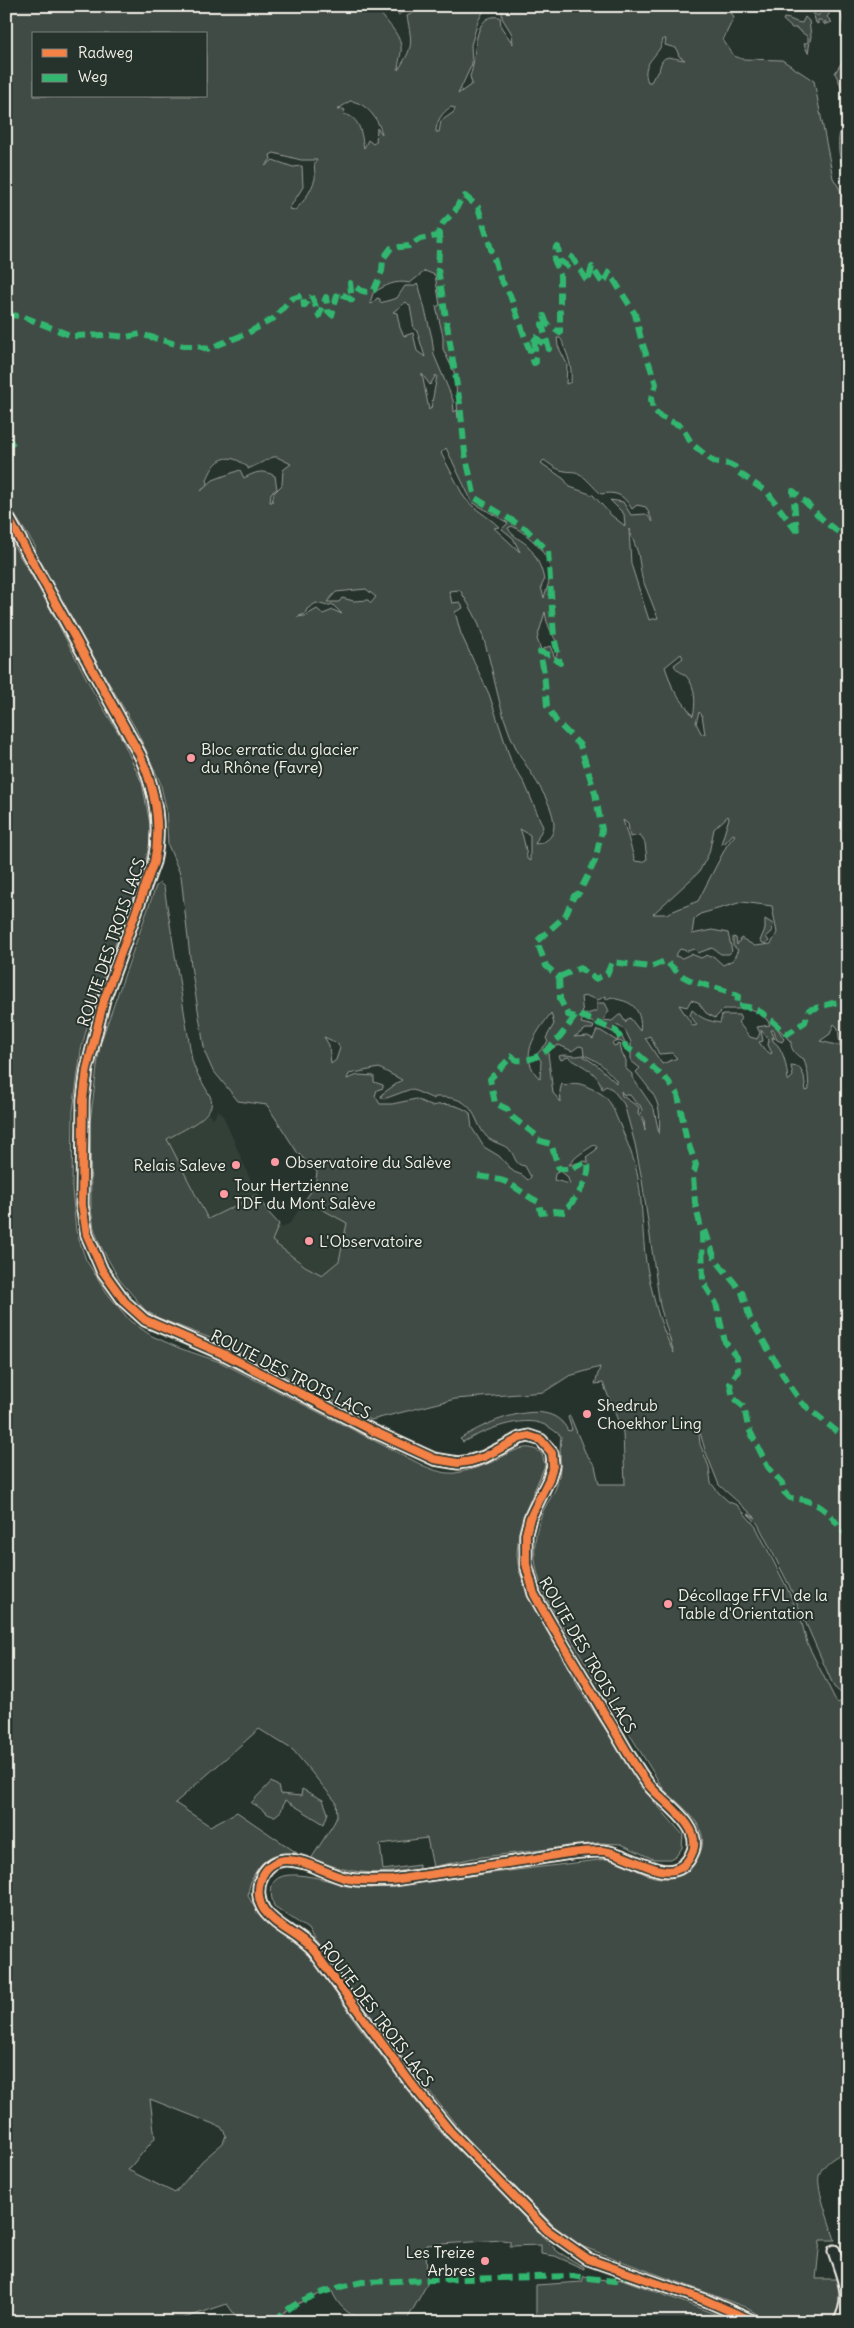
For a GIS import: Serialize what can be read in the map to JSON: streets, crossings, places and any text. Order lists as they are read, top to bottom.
{
  "streets": {
    "street": ["ROUTE DES TROIS LACS"]
  },
  "places": [
    "Bloc erratic du glacier du Rhône (Favre)",
    "Observatoire du Salève",
    "Relais Saleve",
    "Tour Hertzienne TDF du Mont Salève",
    "L'Observatoire",
    "Shedrub Choekhor Ling",
    "Décollage FFVL de la Table d'Orientation",
    "Les Treize Arbres"
  ],
  "legend": ["Radweg", "Weg"]
}
